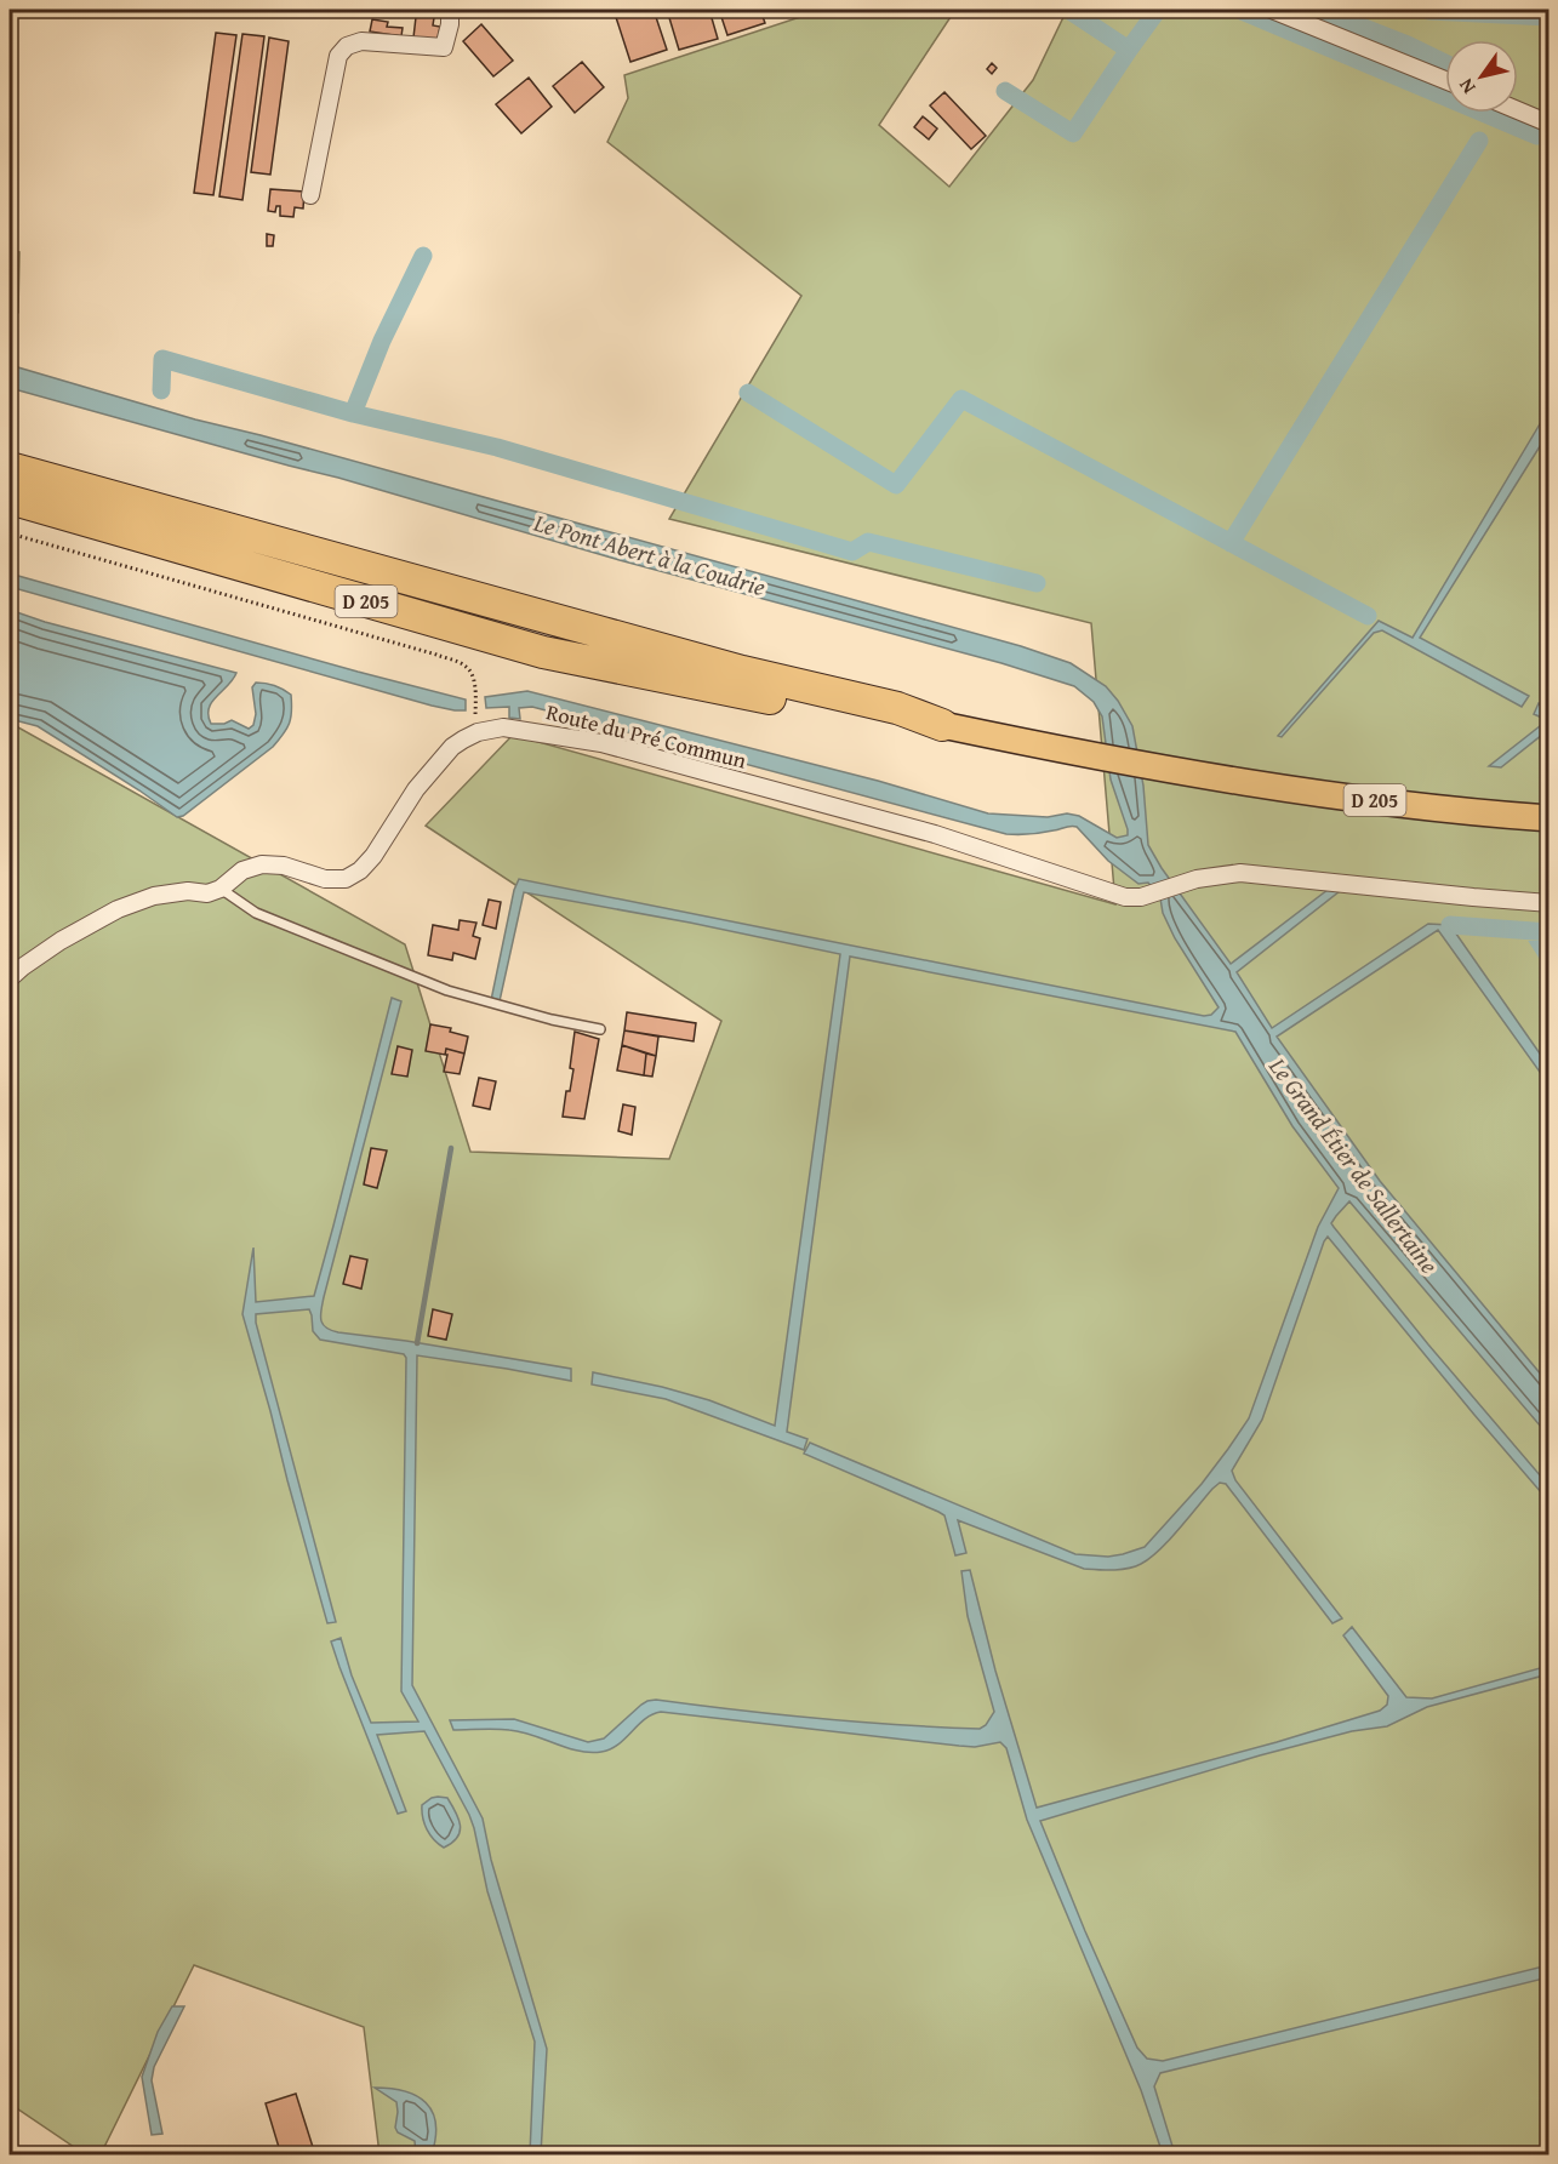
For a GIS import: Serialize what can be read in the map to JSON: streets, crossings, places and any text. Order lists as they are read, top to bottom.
{
  "streets": {
    "highway": ["D 205"],
    "street": ["Route du Pré Commun"]
  },
  "water": ["Le Pont Abert à la Coudrie", "Le Grand Étier de Sallertaine"],
  "north": "bottom left"
}
